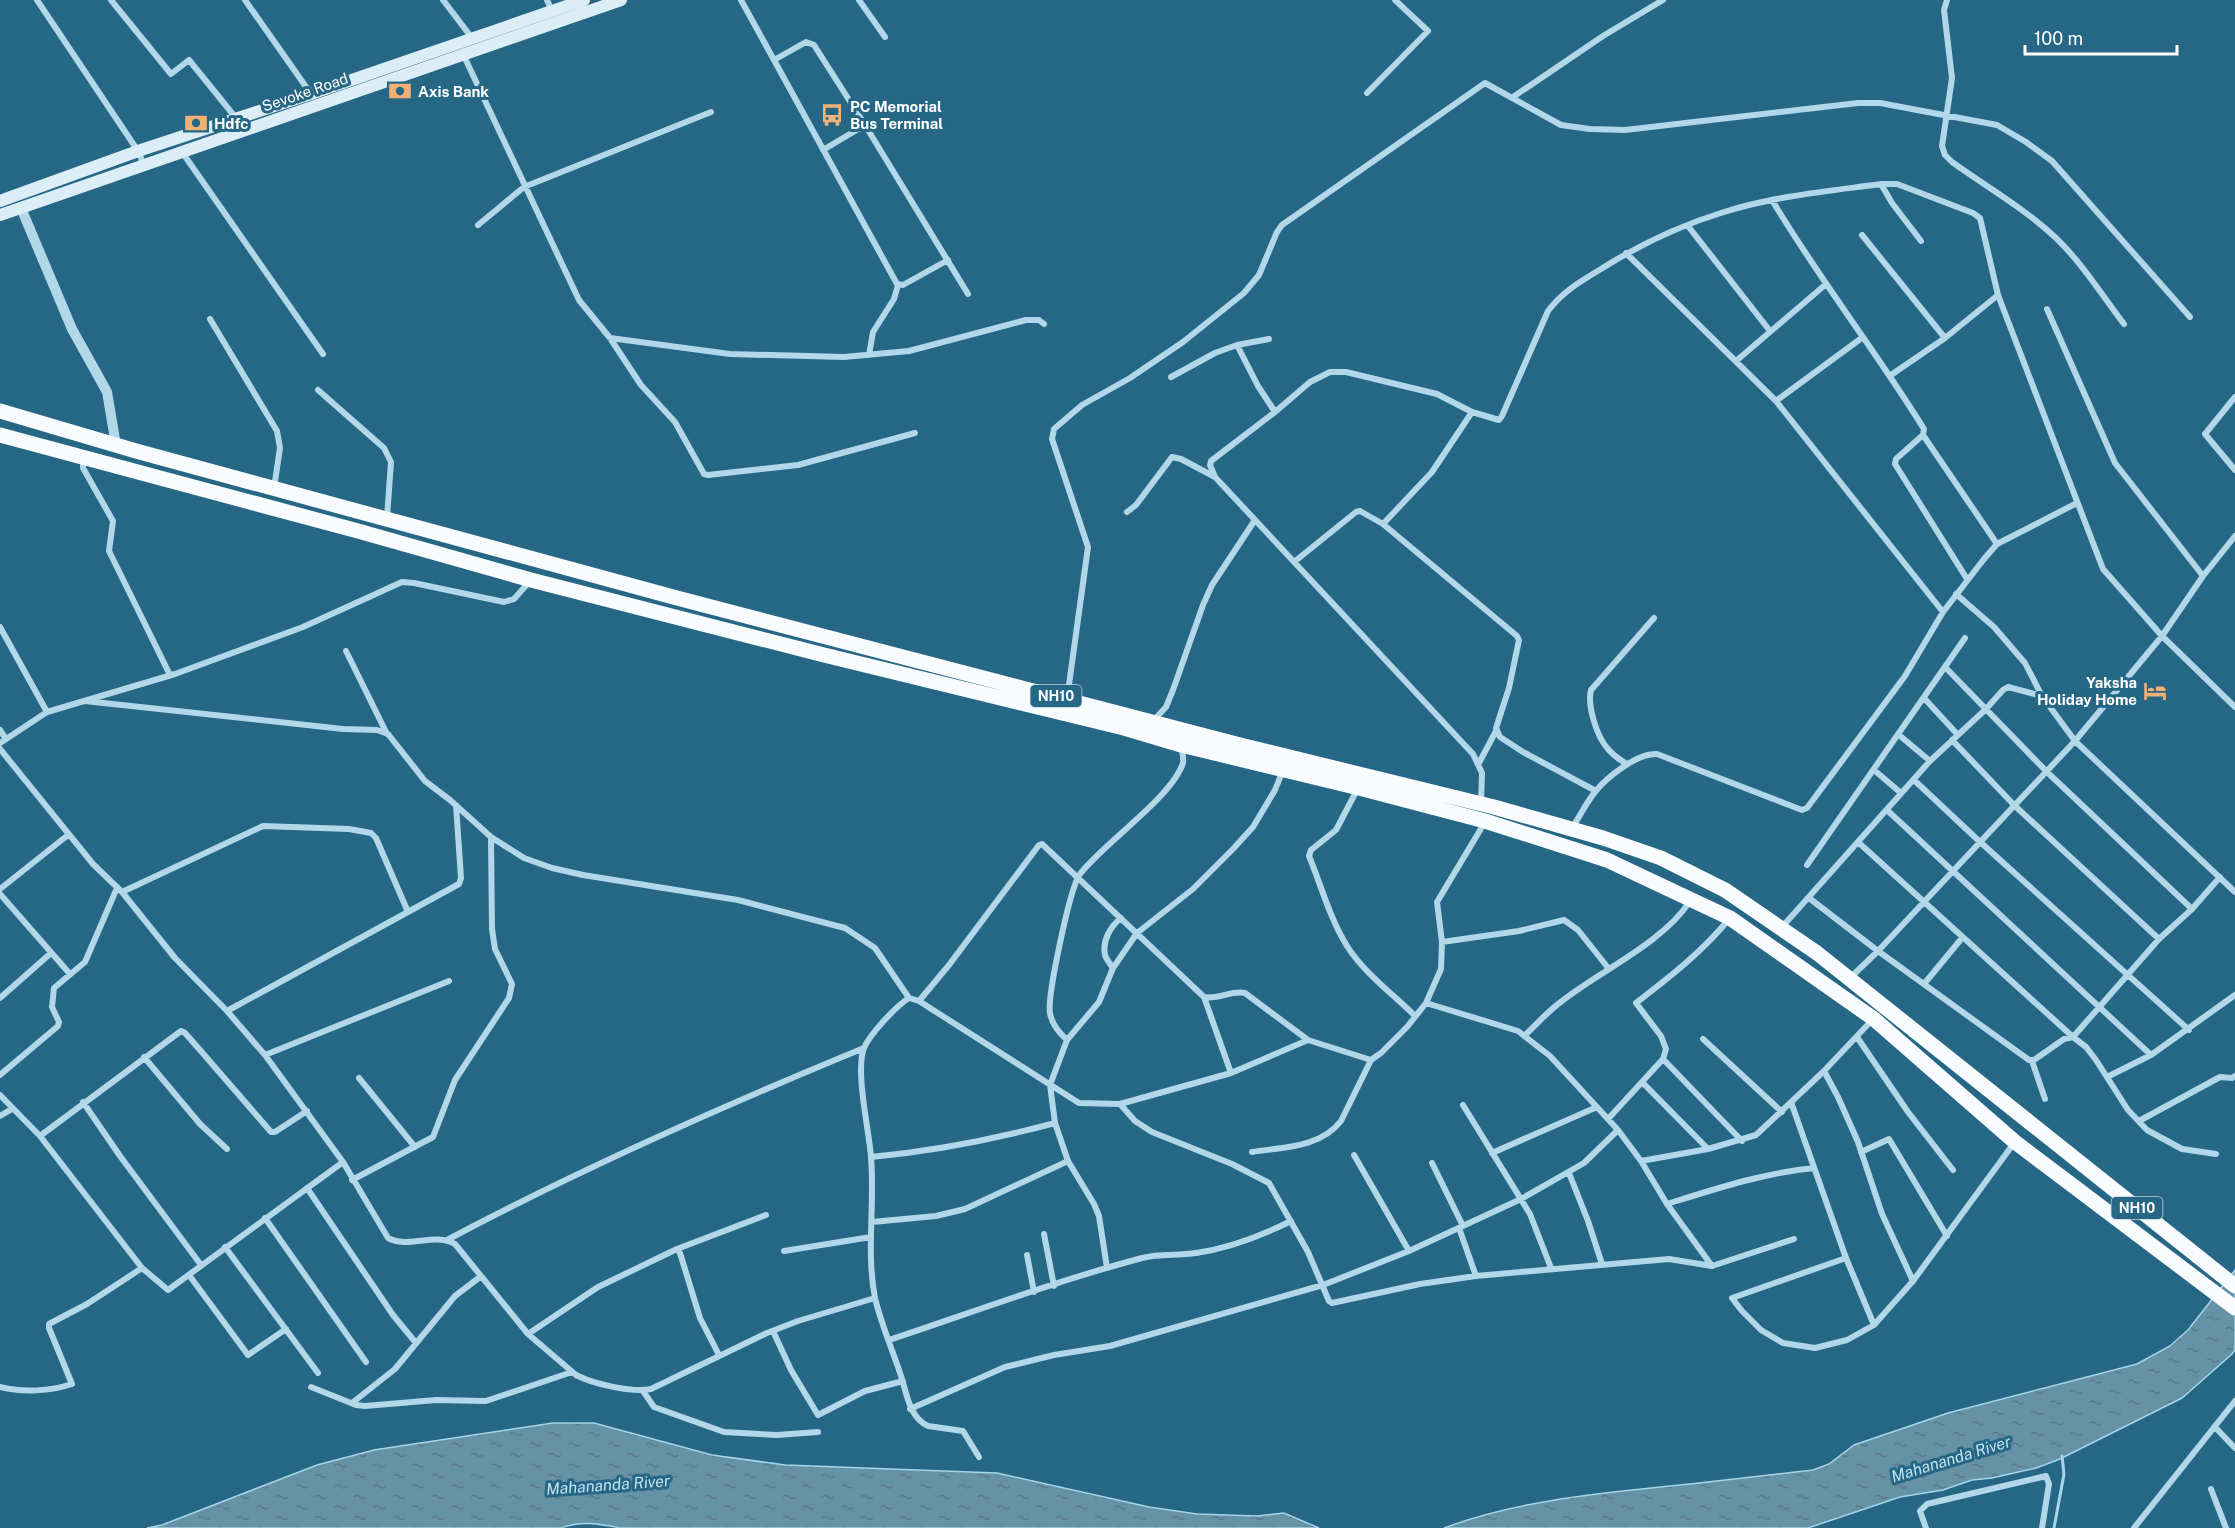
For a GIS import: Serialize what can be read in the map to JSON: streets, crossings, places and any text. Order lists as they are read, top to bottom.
{
  "streets": {
    "highway": ["NH10"],
    "main road": ["Sevoke Road"]
  },
  "water": ["Mahananda River"],
  "places": {
    "bank": ["Axis Bank", "Hdfc"],
    "bus stop": ["PC Memorial Bus Terminal"],
    "hotel": ["Yaksha Holiday Home"]
  },
  "scale_bar": "100 m"
}
